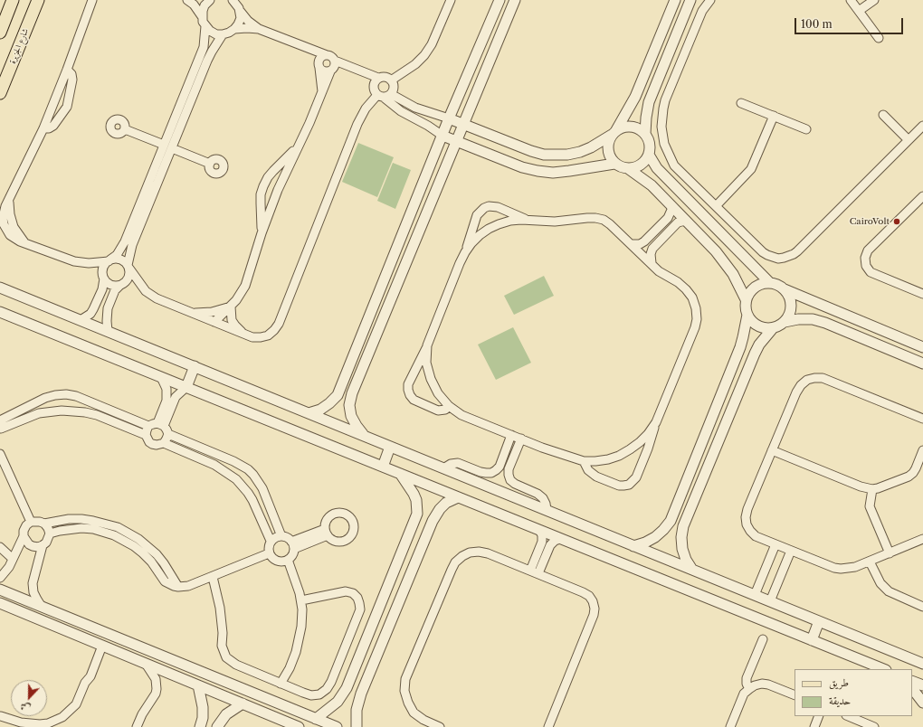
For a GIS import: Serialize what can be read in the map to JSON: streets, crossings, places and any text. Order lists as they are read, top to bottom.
{
  "streets": {
    "main road": ["شارع الجزيرة"]
  },
  "places": ["CairoVolt"],
  "legend": ["طريق", "حديقة"],
  "scale_bar": "100 m",
  "north": "bottom"
}
